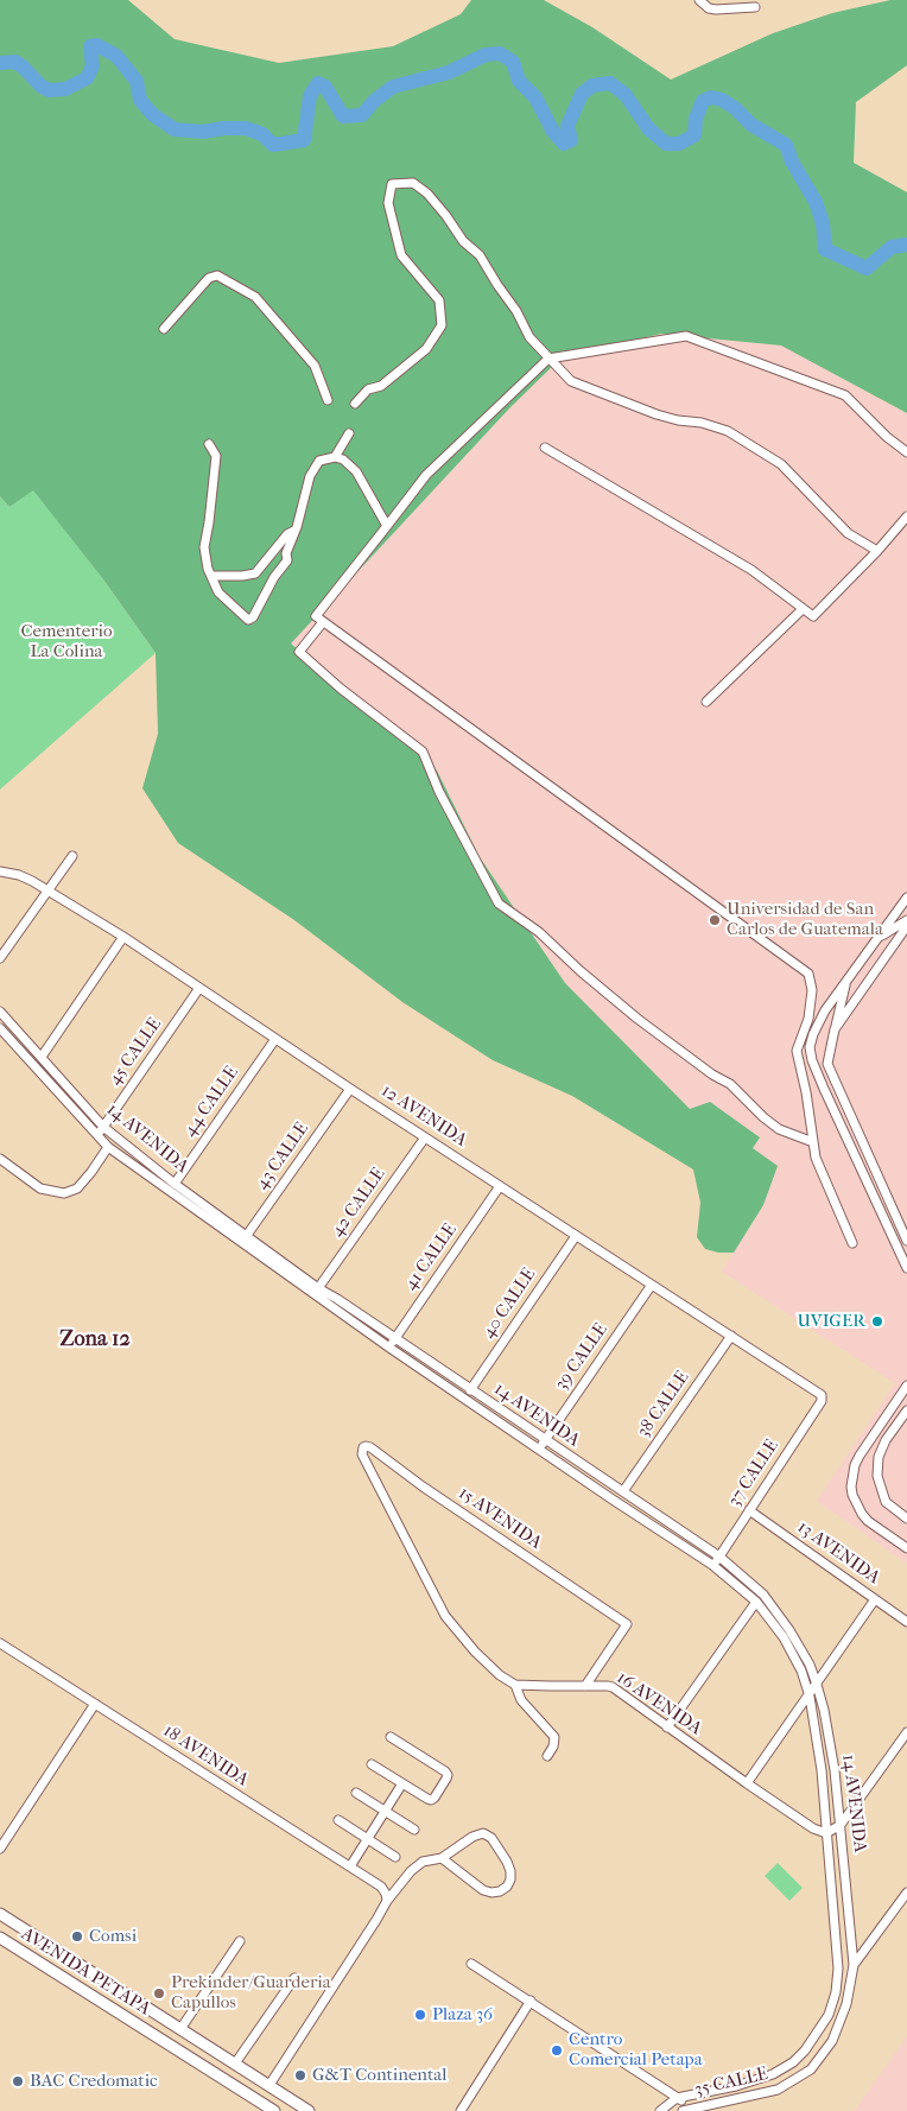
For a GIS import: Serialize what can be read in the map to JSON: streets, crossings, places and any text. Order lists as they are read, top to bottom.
{
  "streets": {
    "main road": ["AVENIDA PETAPA"],
    "street": [
      "45 CALLE",
      "44 CALLE",
      "12 AVENIDA",
      "14 AVENIDA",
      "43 CALLE",
      "42 CALLE",
      "41 CALLE",
      "40 CALLE",
      "39 CALLE",
      "38 CALLE",
      "37 CALLE",
      "15 AVENIDA",
      "13 AVENIDA",
      "16 AVENIDA",
      "18 AVENIDA",
      "35 CALLE"
    ]
  },
  "crossings": [
    ["45 CALLE", "12 AVENIDA"],
    ["45 CALLE", "14 AVENIDA"],
    ["44 CALLE", "12 AVENIDA"],
    ["44 CALLE", "14 AVENIDA"],
    ["12 AVENIDA", "43 CALLE"],
    ["12 AVENIDA", "42 CALLE"],
    ["12 AVENIDA", "41 CALLE"],
    ["12 AVENIDA", "40 CALLE"],
    ["12 AVENIDA", "39 CALLE"],
    ["12 AVENIDA", "38 CALLE"],
    ["12 AVENIDA", "37 CALLE"],
    ["14 AVENIDA", "43 CALLE"],
    ["14 AVENIDA", "42 CALLE"],
    ["14 AVENIDA", "41 CALLE"],
    ["14 AVENIDA", "40 CALLE"],
    ["14 AVENIDA", "39 CALLE"],
    ["14 AVENIDA", "38 CALLE"],
    ["14 AVENIDA", "37 CALLE"],
    ["14 AVENIDA", "16 AVENIDA"],
    ["14 AVENIDA", "35 CALLE"],
    ["37 CALLE", "13 AVENIDA"],
    ["15 AVENIDA", "16 AVENIDA"]
  ],
  "districts": ["Zona 12"],
  "parks": ["Cementerio La Colina"],
  "places": [
    "Universidad de San Carlos de Guatemala",
    "UVIGER",
    "Comsi",
    "Prekinder/Guarderia Capullos",
    "Plaza 36",
    "Centro Comercial Petapa",
    "G&T Continental",
    "BAC Credomatic"
  ]
}
